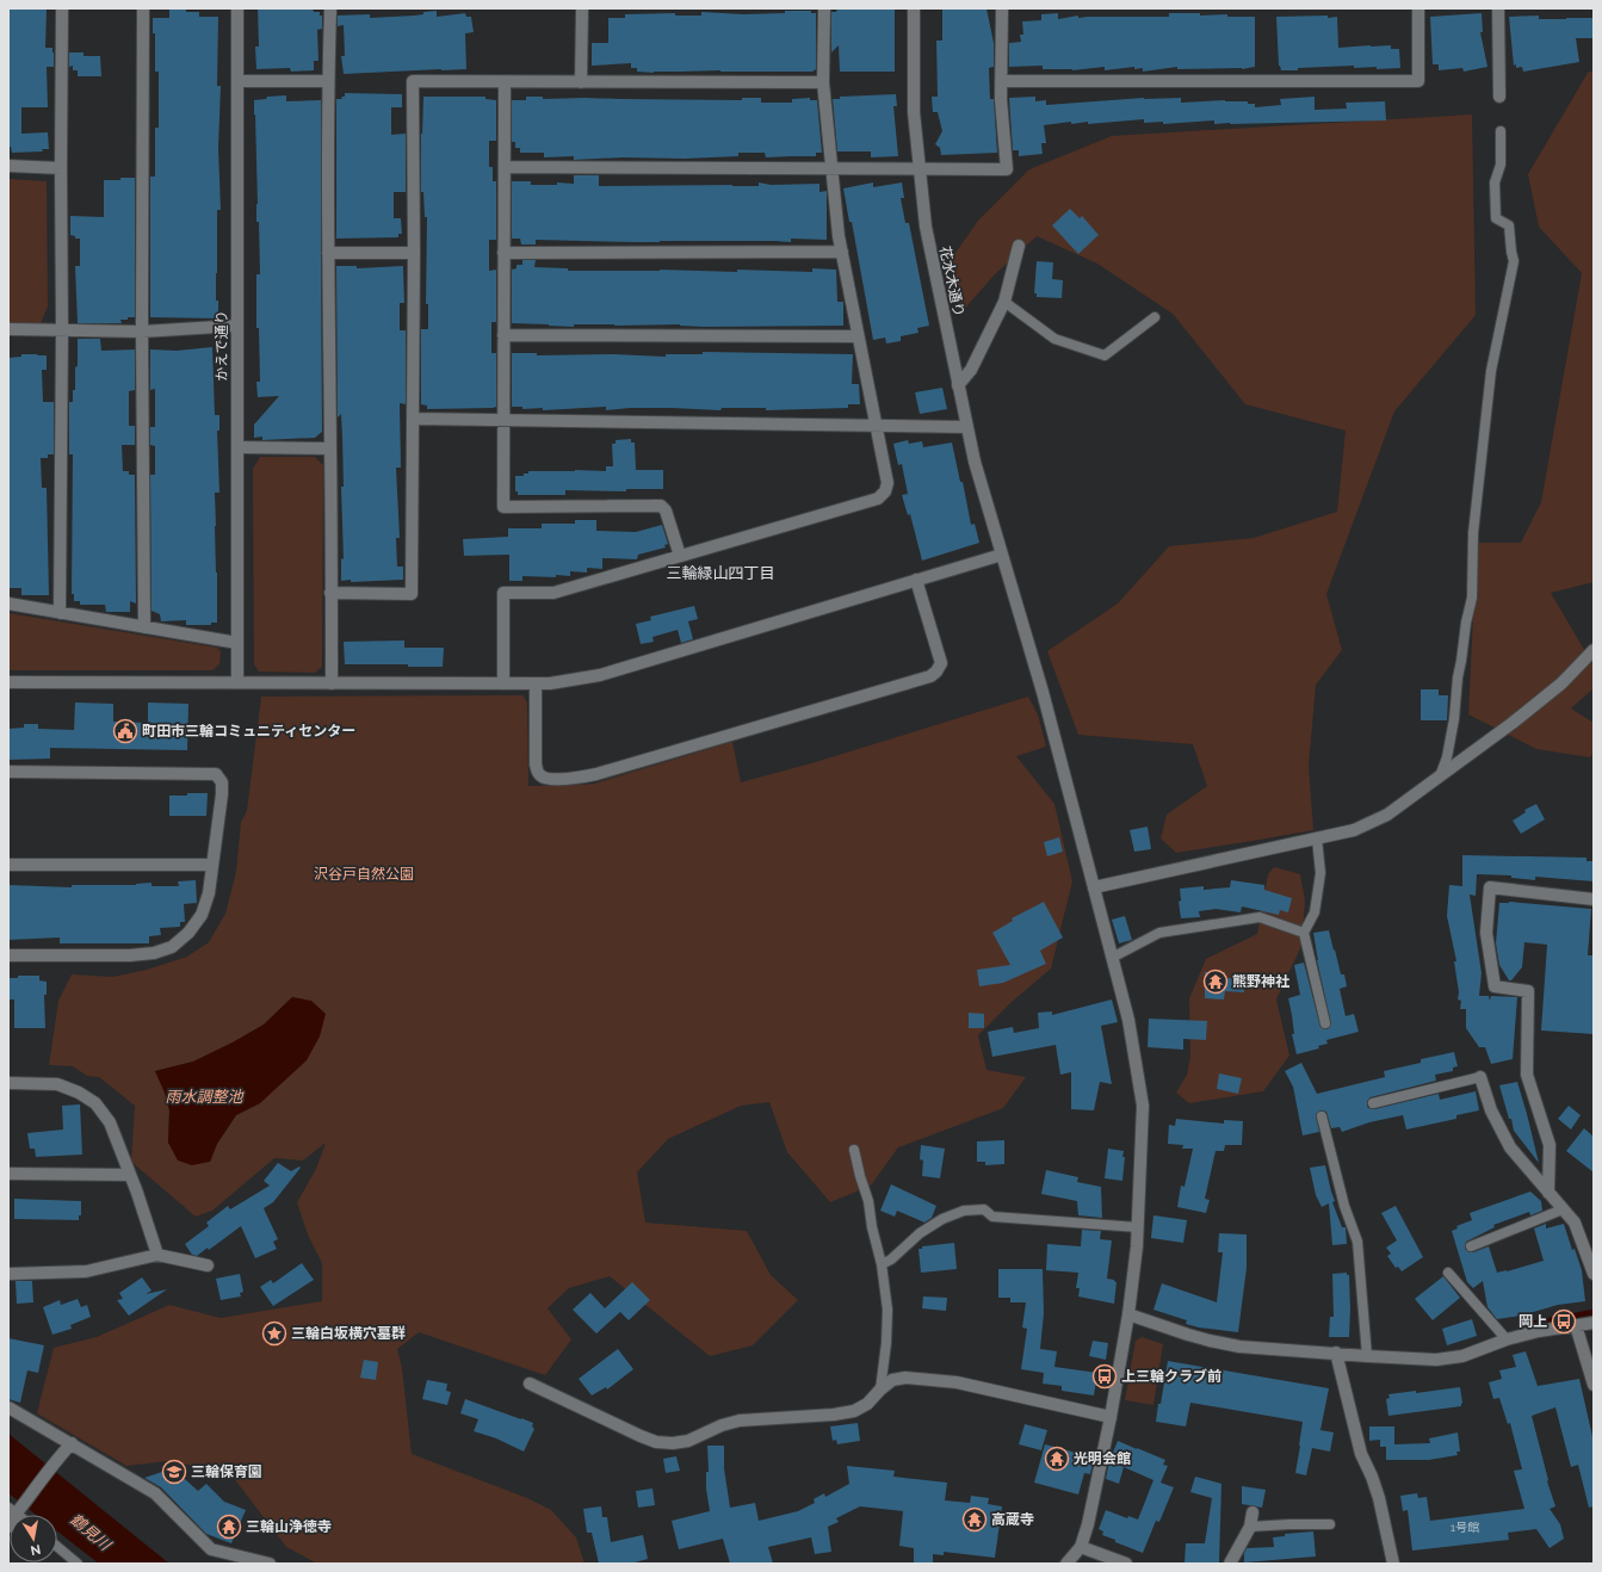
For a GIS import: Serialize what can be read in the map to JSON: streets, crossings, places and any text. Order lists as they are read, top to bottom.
{
  "streets": {
    "street": ["花水木通り", "かえで通り"]
  },
  "districts": ["三輪緑山四丁目"],
  "water": ["雨水調整池", "鶴見川"],
  "parks": ["沢谷戸自然公園"],
  "places": {
    "public building": ["町田市三輪コミュニティセンター"],
    "temple": [
      "熊野神社",
      "光明会館",
      "高蔵寺",
      "三輪山浄徳寺"
    ],
    "bus stop": ["岡上", "上三輪クラブ前"],
    "place": ["三輪白坂横穴墓群"],
    "school or university": ["三輪保育園"]
  },
  "house_numbers": ["1号館"],
  "north": "bottom"
}
